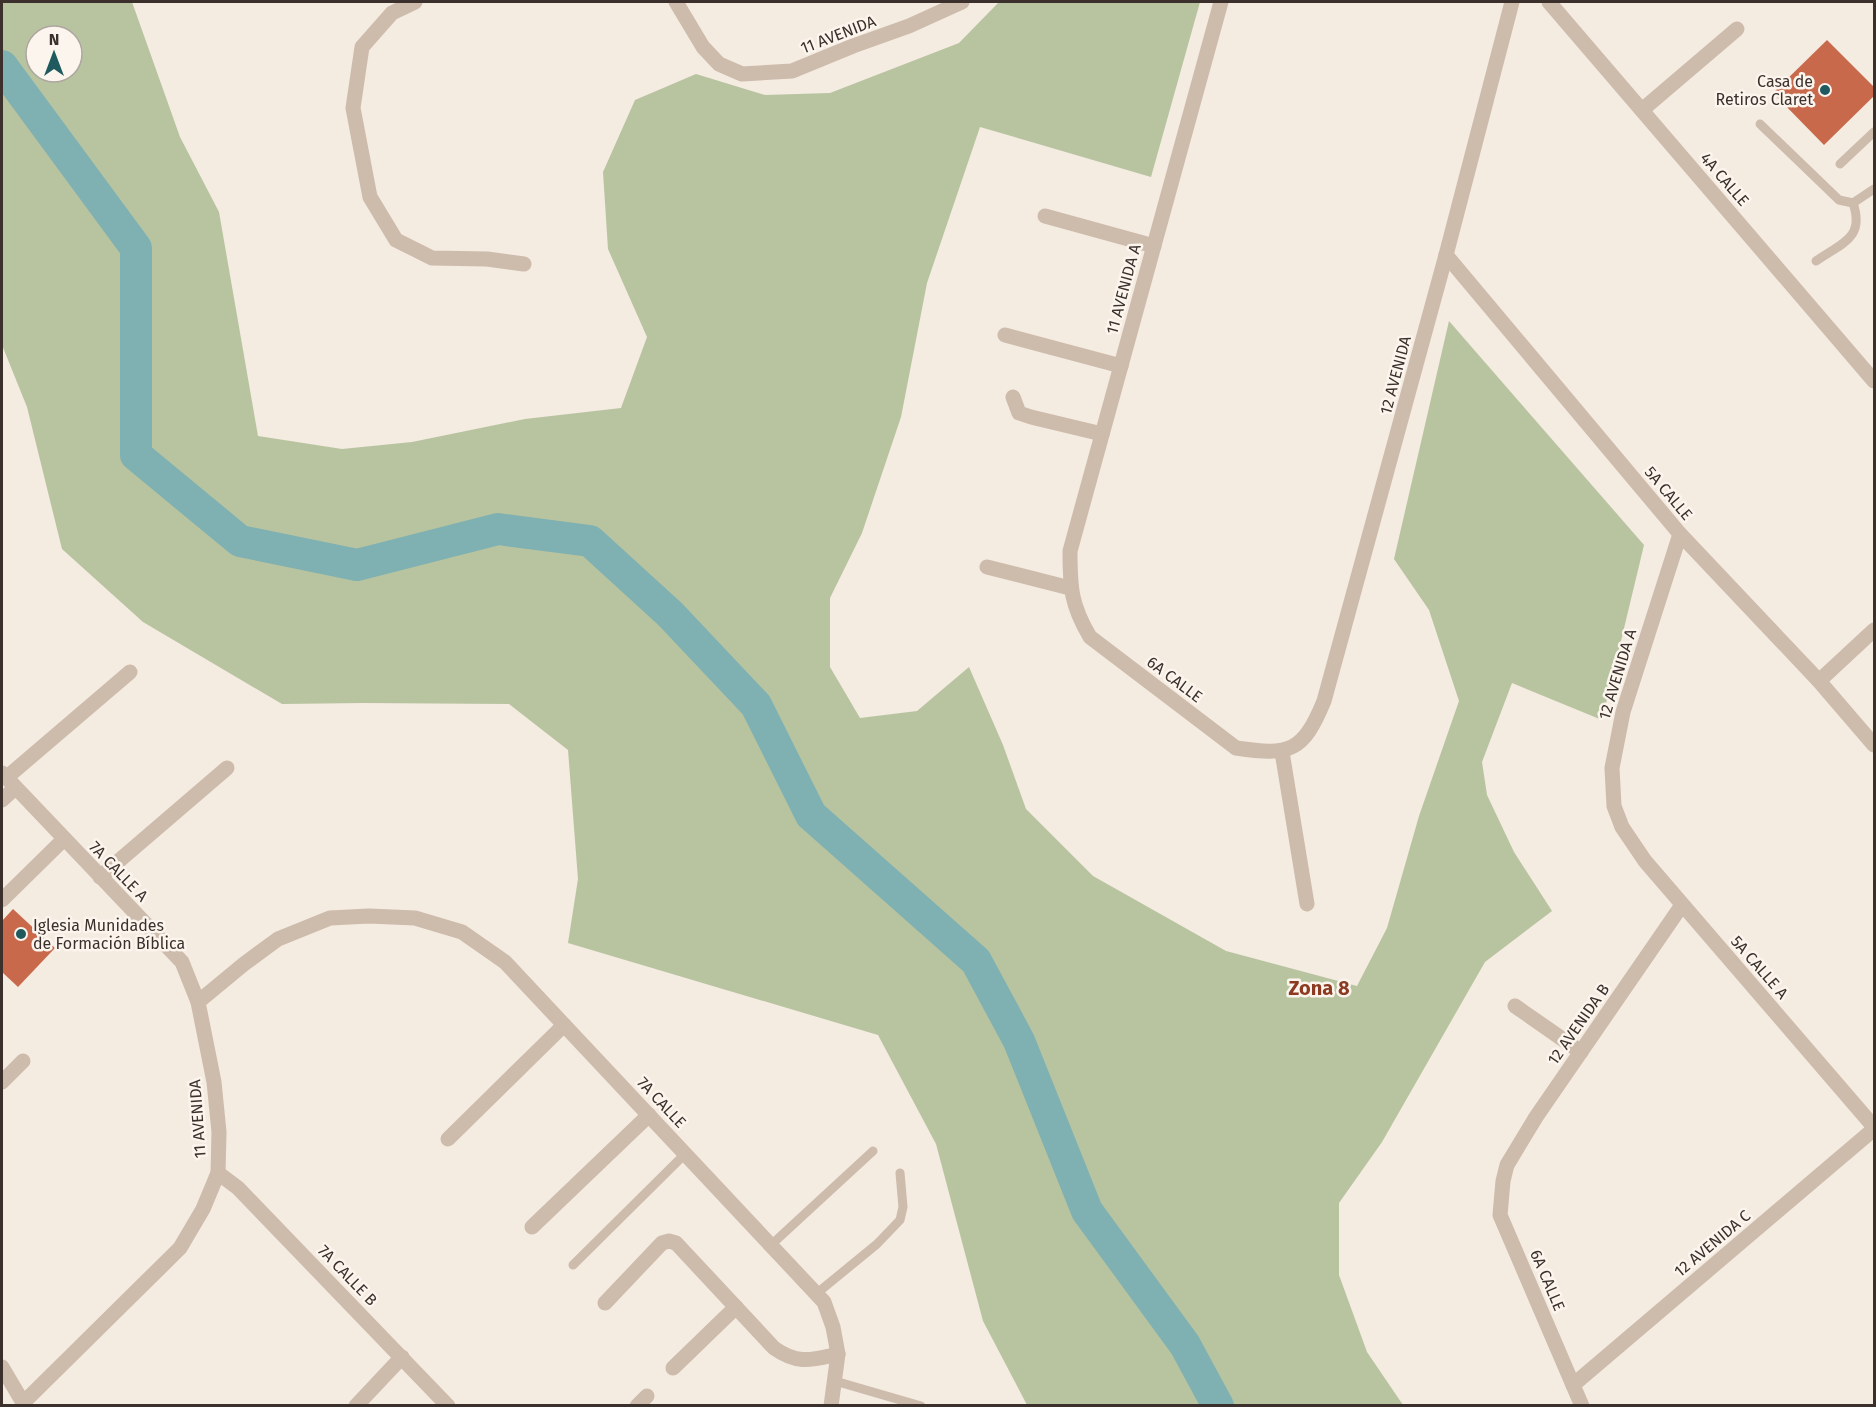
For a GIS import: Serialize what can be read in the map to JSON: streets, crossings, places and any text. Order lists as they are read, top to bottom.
{
  "streets": {
    "street": [
      "11 AVENIDA",
      "4A CALLE",
      "11 AVENIDA A",
      "12 AVENIDA",
      "5A CALLE",
      "12 AVENIDA A",
      "6A CALLE",
      "7A CALLE A",
      "5A CALLE A",
      "12 AVENIDA B",
      "7A CALLE",
      "12 AVENIDA C",
      "7A CALLE B"
    ]
  },
  "crossings": [
    ["11 AVENIDA", "7A CALLE A"],
    ["11 AVENIDA", "7A CALLE"],
    ["11 AVENIDA", "7A CALLE B"],
    ["11 AVENIDA A", "6A CALLE"],
    ["12 AVENIDA", "5A CALLE"],
    ["12 AVENIDA", "6A CALLE"],
    ["5A CALLE", "12 AVENIDA A"],
    ["12 AVENIDA A", "5A CALLE A"],
    ["6A CALLE", "12 AVENIDA B"],
    ["6A CALLE", "12 AVENIDA C"],
    ["7A CALLE A", "7A CALLE"],
    ["5A CALLE A", "12 AVENIDA B"],
    ["5A CALLE A", "12 AVENIDA C"]
  ],
  "districts": ["Zona 8"],
  "places": ["Casa de Retiros Claret", "Iglesia Munidades de Formación Bíblica"],
  "north": "top"
}
